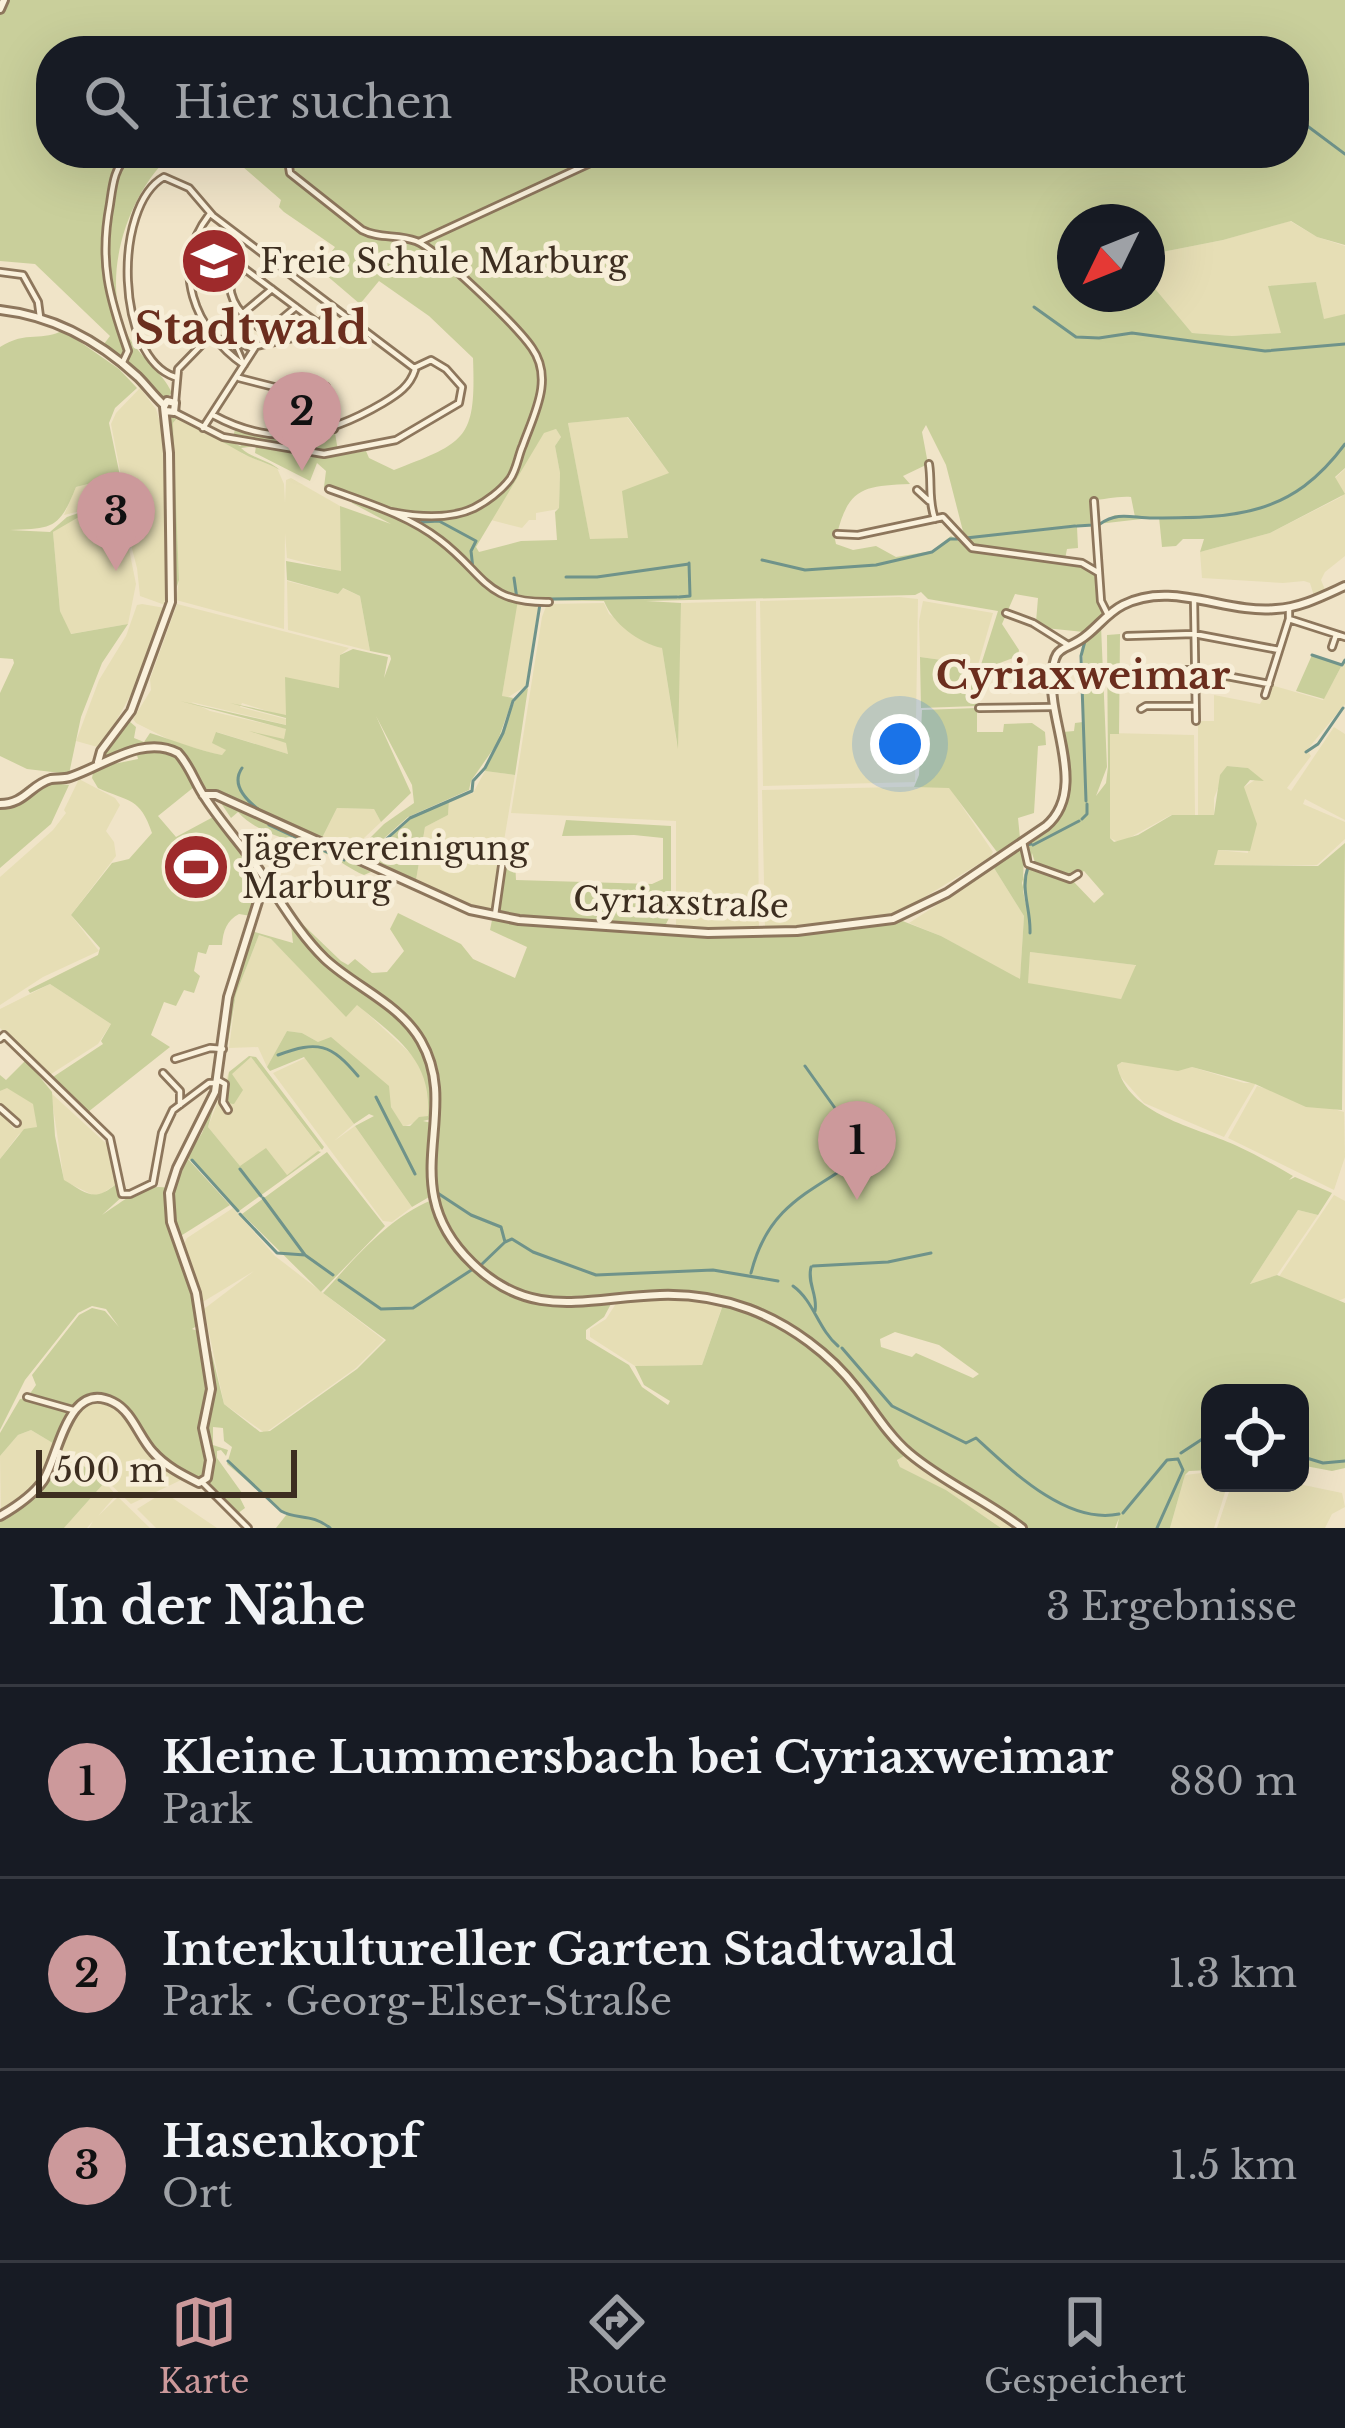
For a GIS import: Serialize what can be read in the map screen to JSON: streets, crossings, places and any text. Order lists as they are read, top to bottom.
{
  "streets": {
    "street": ["Cyriaxstraße"]
  },
  "districts": ["Stadtwald", "Cyriaxweimar"],
  "places": {
    "school or university": ["Freie Schule Marburg"],
    "sports": ["Jägervereinigung Marburg"]
  },
  "scale_bar": "500 m",
  "north": "bottom left",
  "page": {
    "search": "Hier suchen",
    "pins": ["2", "3", "1"],
    "scale": "500 m",
    "heading": ["In der Nähe", "3 Ergebnisse"],
    "list": [
      {
        "mark": "1",
        "name": "Kleine Lummersbach bei Cyriaxweimar",
        "note": "Park",
        "value": "880 m"
      },
      {
        "mark": "2",
        "name": "Interkultureller Garten Stadtwald",
        "note": "Park · Georg-Elser-Straße",
        "value": "1.3 km"
      },
      {
        "mark": "3",
        "name": "Hasenkopf",
        "note": "Ort",
        "value": "1.5 km"
      }
    ],
    "nav": ["Karte", "Route", "Gespeichert"]
  }
}
